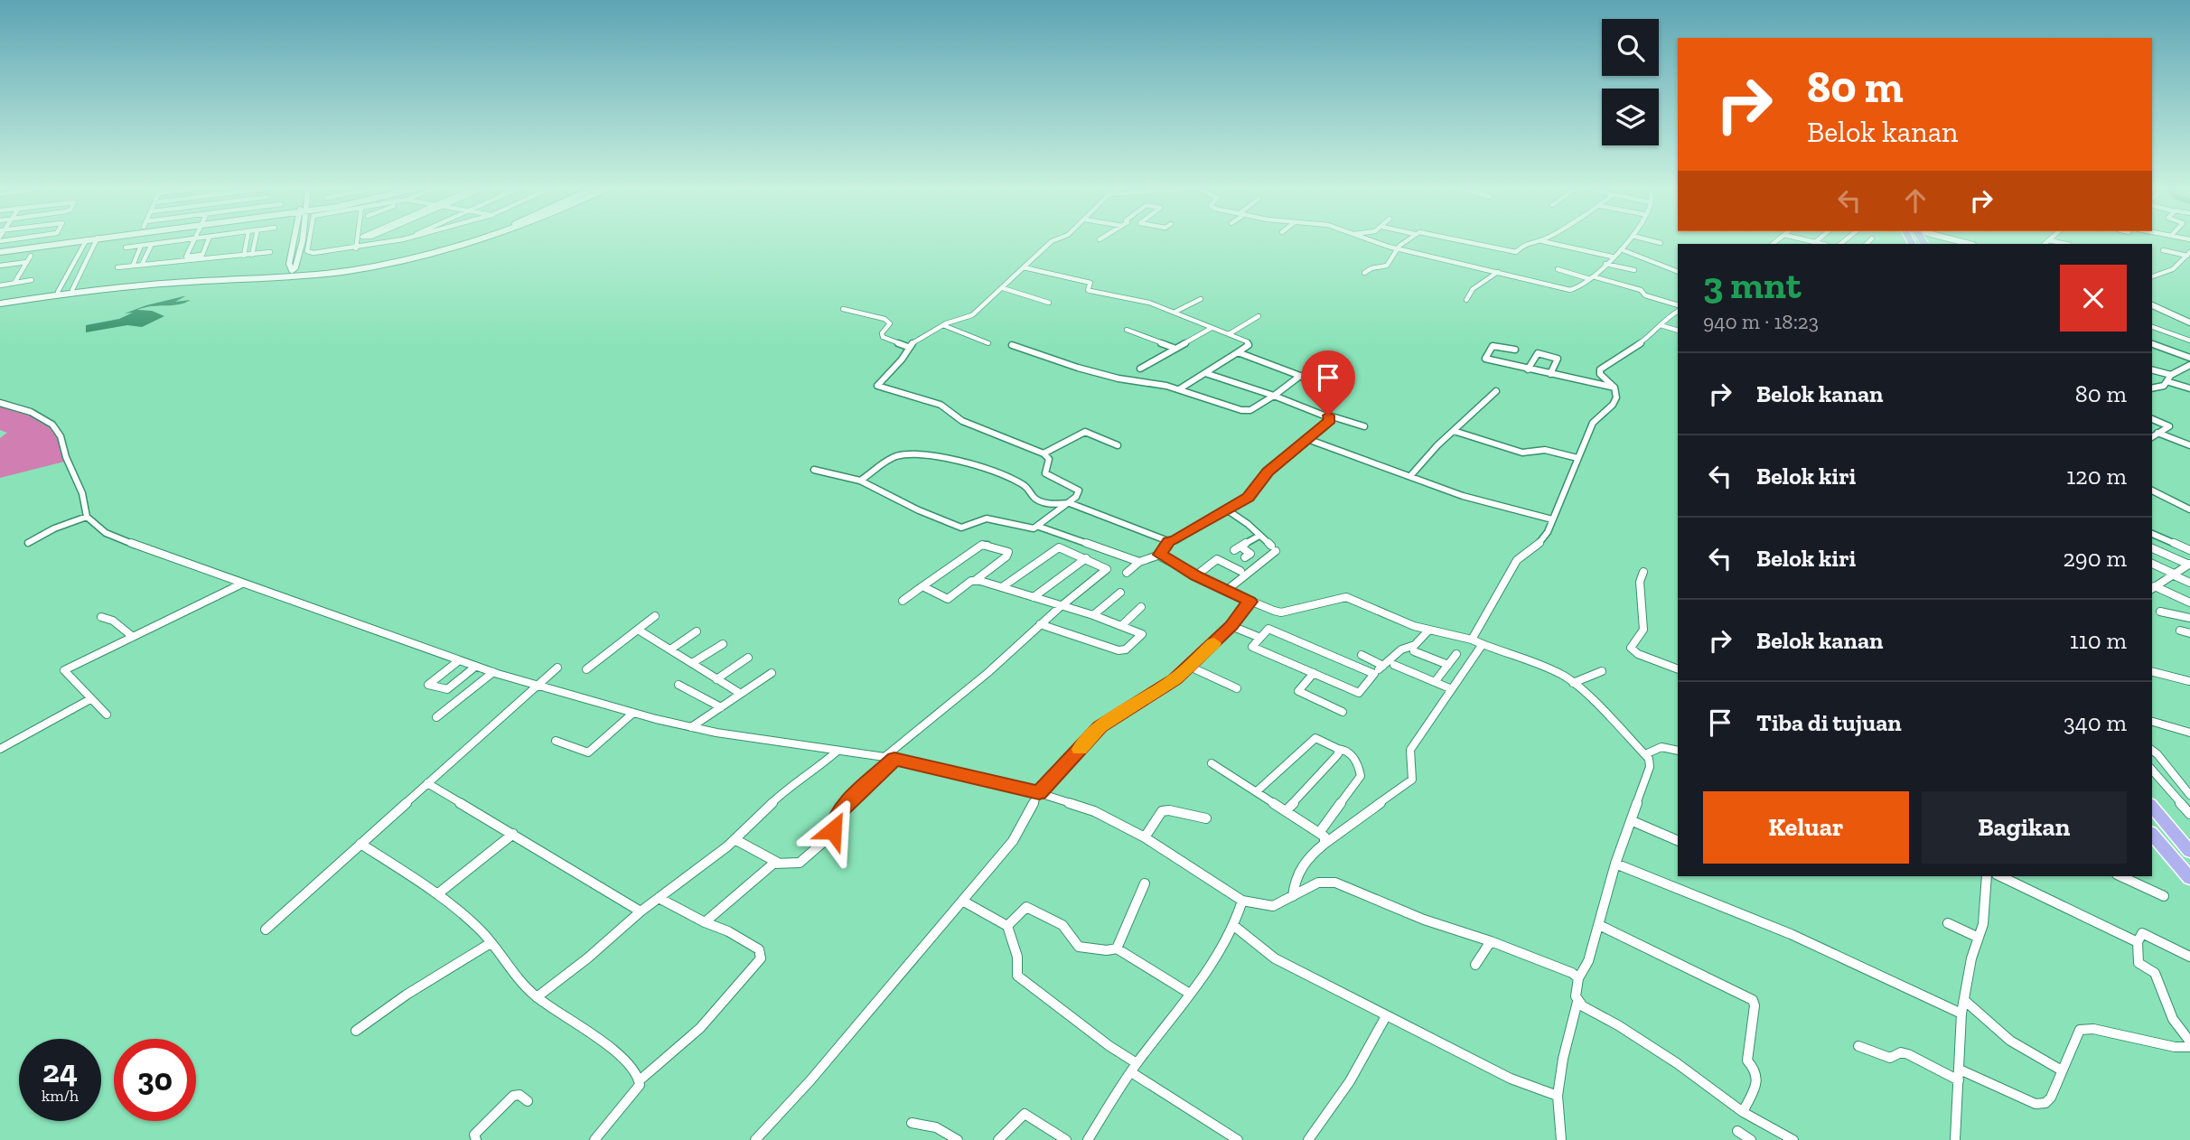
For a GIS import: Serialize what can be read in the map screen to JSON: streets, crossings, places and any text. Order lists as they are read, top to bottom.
{
  "page": {
    "turn": ["80 m", "Belok kanan"],
    "heading": ["3 mnt", "940 m · 18:23"],
    "list": [
      {
        "name": "Belok kanan",
        "value": "80 m"
      },
      {
        "name": "Belok kiri",
        "value": "120 m"
      },
      {
        "name": "Belok kiri",
        "value": "290 m"
      },
      {
        "name": "Belok kanan",
        "value": "110 m"
      },
      {
        "name": "Tiba di tujuan",
        "value": "340 m"
      }
    ],
    "buttons": ["Keluar", "Bagikan"],
    "speed": "24 km/h",
    "limit": "30"
  }
}
